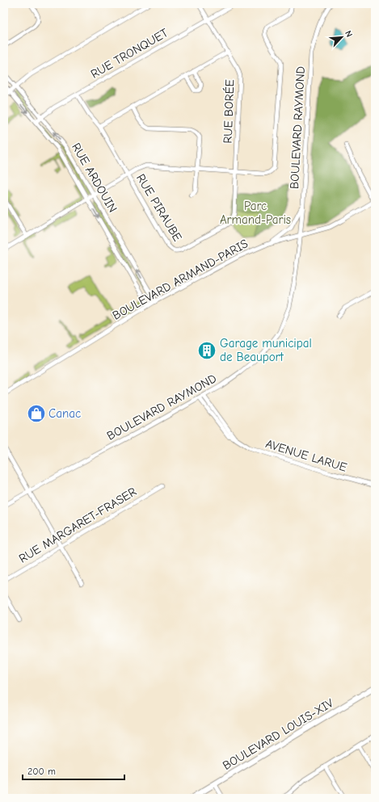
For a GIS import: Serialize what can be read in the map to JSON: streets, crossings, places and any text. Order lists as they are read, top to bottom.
{
  "streets": {
    "main road": ["BOULEVARD LOUIS-XIV"],
    "street": [
      "RUE TRONQUET",
      "RUE BORÉE",
      "BOULEVARD RAYMOND",
      "RUE ARDOUIN",
      "RUE PIRAUBE",
      "BOULEVARD ARMAND-PARIS",
      "AVENUE LARUE",
      "RUE MARGARET-FRASER"
    ]
  },
  "crossings": [
    ["RUE TRONQUET", "RUE BORÉE"],
    ["RUE TRONQUET", "RUE ARDOUIN"],
    ["RUE TRONQUET", "RUE PIRAUBE"],
    ["RUE BORÉE", "RUE PIRAUBE"],
    ["BOULEVARD RAYMOND", "BOULEVARD ARMAND-PARIS"],
    ["BOULEVARD RAYMOND", "AVENUE LARUE"],
    ["RUE ARDOUIN", "BOULEVARD ARMAND-PARIS"]
  ],
  "parks": ["Parc Armand-Paris"],
  "places": {
    "building": ["Garage municipal de Beauport"],
    "shop": ["Canac"]
  },
  "scale_bar": "200 m",
  "north": "top right"
}
